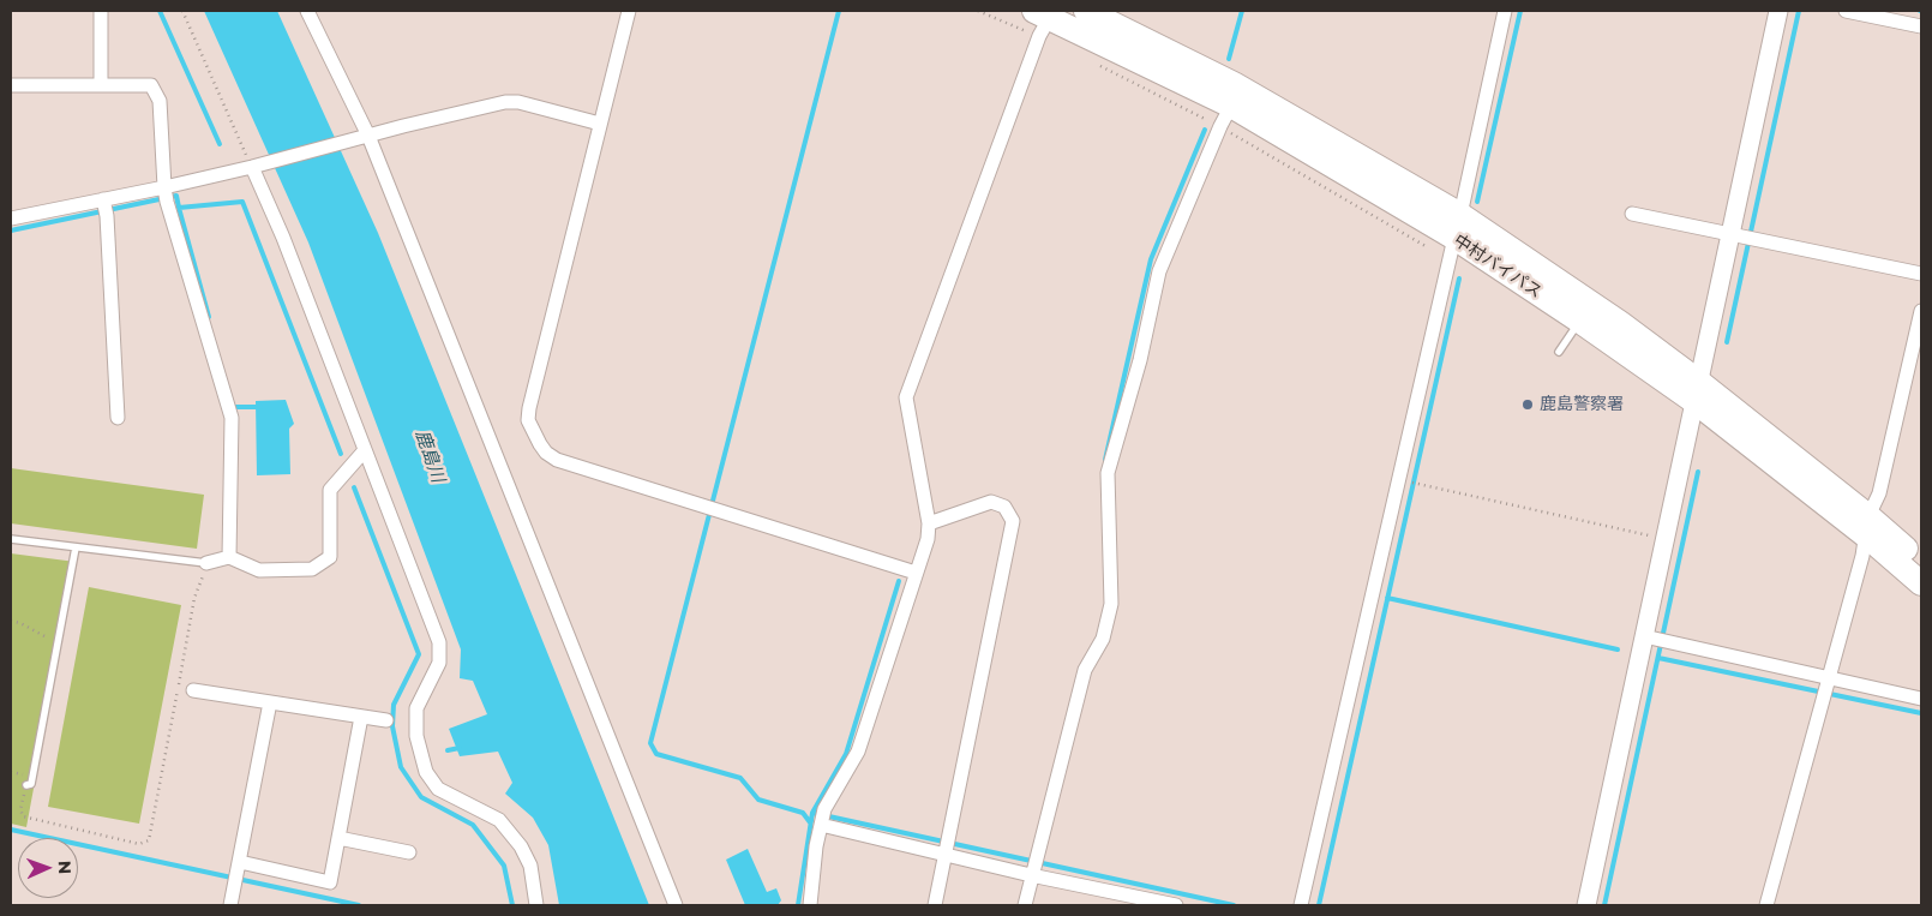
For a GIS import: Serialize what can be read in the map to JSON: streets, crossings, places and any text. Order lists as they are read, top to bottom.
{
  "streets": {
    "highway": ["中村バイパス"]
  },
  "water": ["鹿島川"],
  "places": ["鹿島警察署"],
  "north": "right"
}
